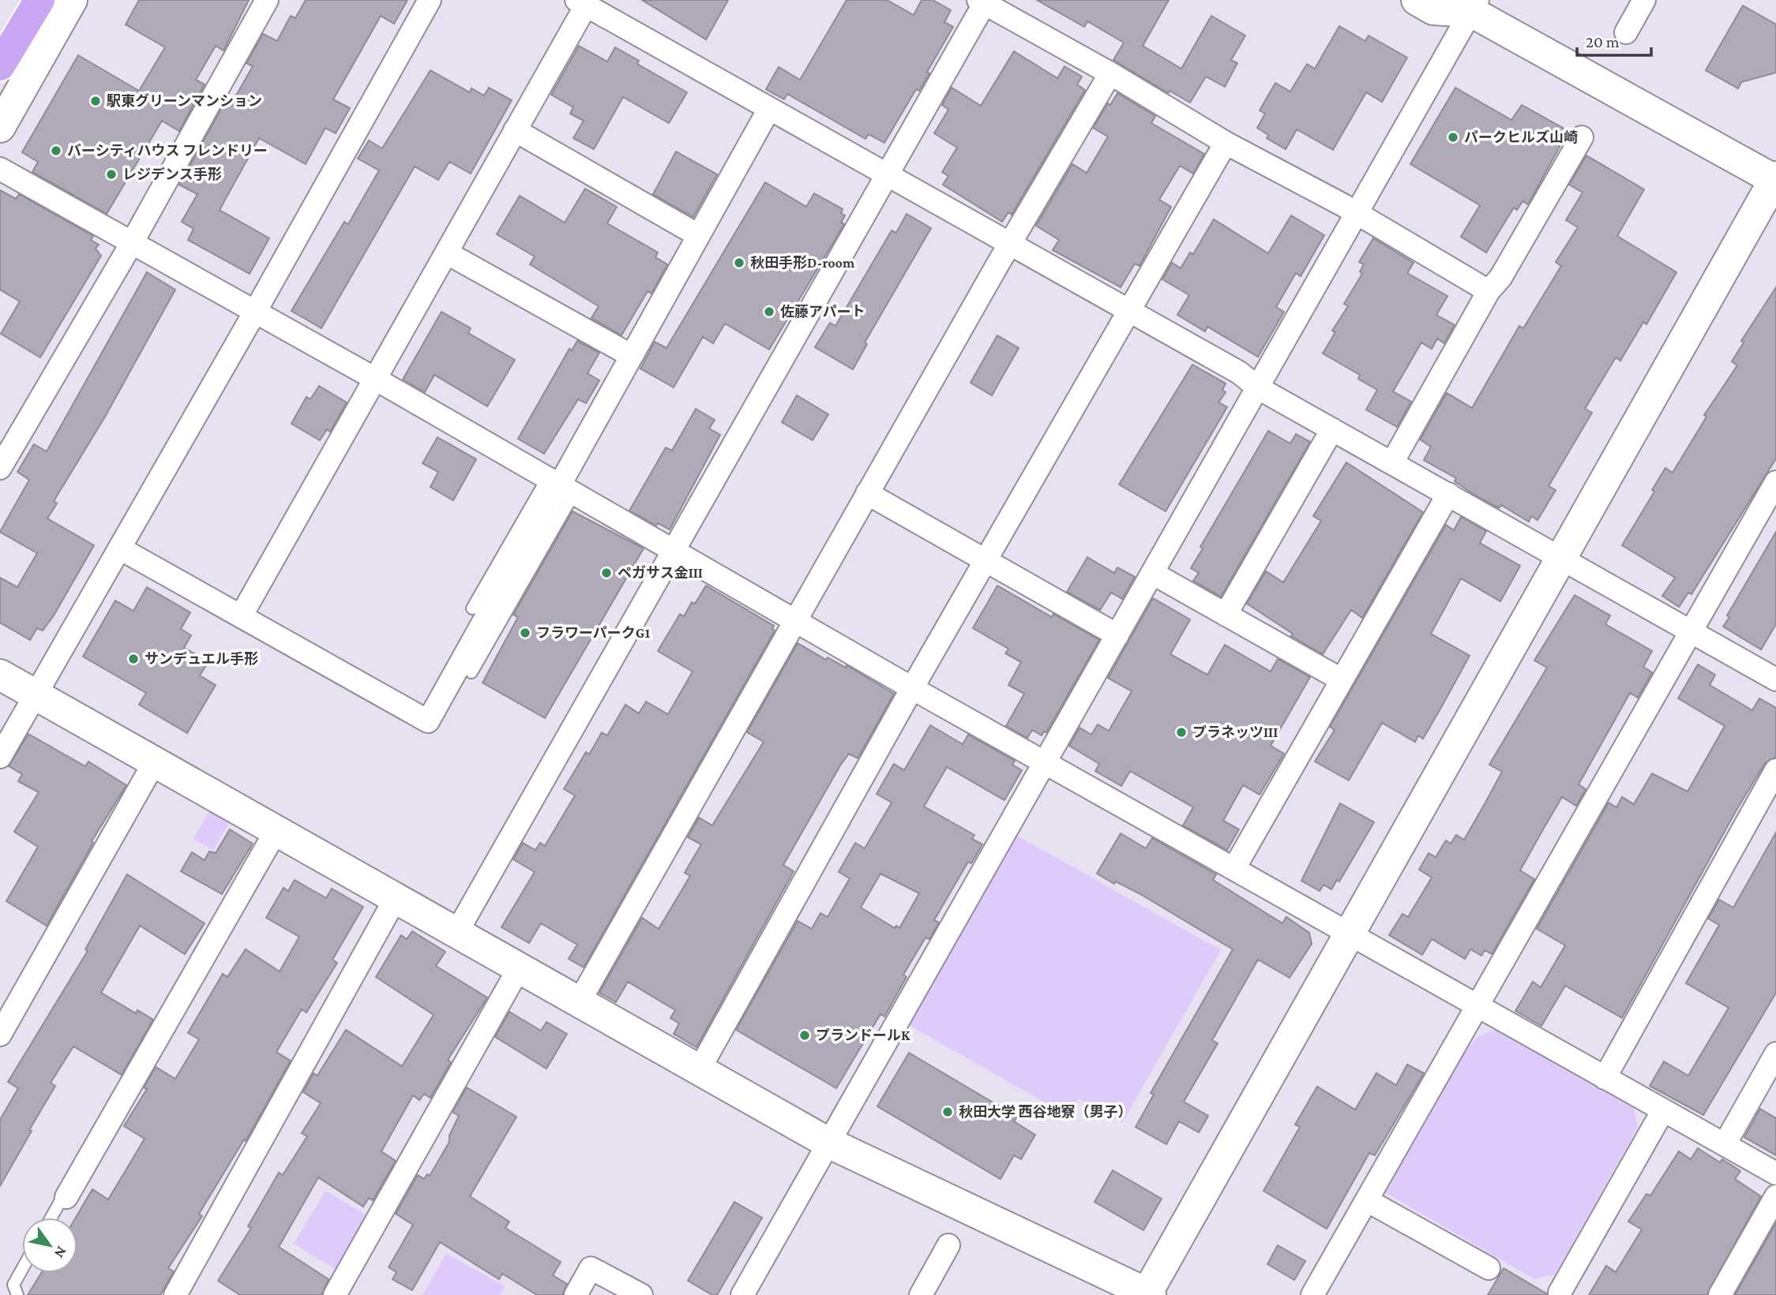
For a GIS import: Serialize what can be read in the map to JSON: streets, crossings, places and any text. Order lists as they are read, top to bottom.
{
  "places": [
    "駅東グリーンマンション",
    "パークヒルズ山崎",
    "バーシティハウス フレンドリー",
    "レジデンス手形",
    "秋田手形D-room",
    "佐藤アパート",
    "ペガサス金III",
    "フラワーパークG1",
    "サンデュエル手形",
    "プラネッツIII",
    "プランドールK",
    "秋田大学 西谷地寮（男子）"
  ],
  "scale_bar": "20 m",
  "north": "bottom right"
}
